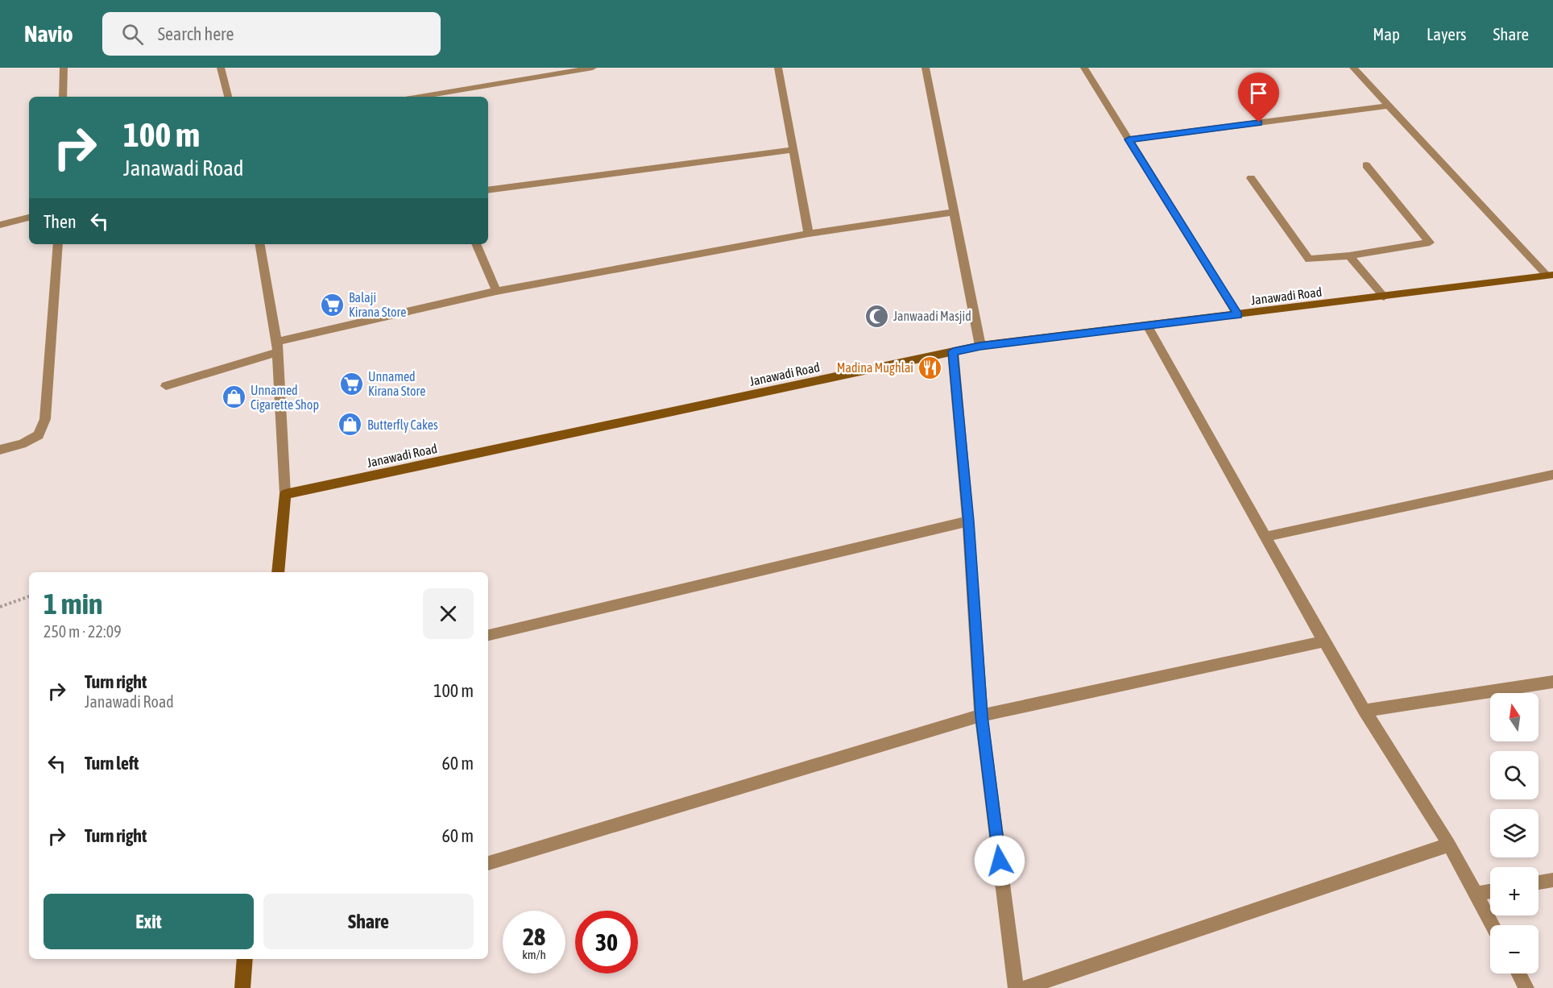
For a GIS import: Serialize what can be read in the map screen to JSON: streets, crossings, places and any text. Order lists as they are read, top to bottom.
{
  "streets": {
    "street": ["Janawadi Road"]
  },
  "places": {
    "supermarket": ["Balaji Kirana Store", "Unnamed Kirana Store"],
    "mosque": ["Janwaadi Masjid"],
    "restaurant": ["Madina Mughlai"],
    "shop": ["Unnamed Cigarette Shop", "Butterfly Cakes"]
  },
  "north": "top",
  "page": {
    "header": "Navio",
    "search": "Search here",
    "nav": ["Map", "Layers", "Share"],
    "turn": ["100 m", "Janawadi Road"],
    "then": "Then",
    "heading": ["1 min", "250 m · 22:09"],
    "list": [
      {
        "name": "Turn right",
        "note": "Janawadi Road",
        "value": "100 m"
      },
      {
        "name": "Turn left",
        "value": "60 m"
      },
      {
        "name": "Turn right",
        "value": "60 m"
      }
    ],
    "map_buttons": ["+", "−"],
    "buttons": ["Exit", "Share"],
    "speed": "28 km/h",
    "limit": "30"
  }
}
